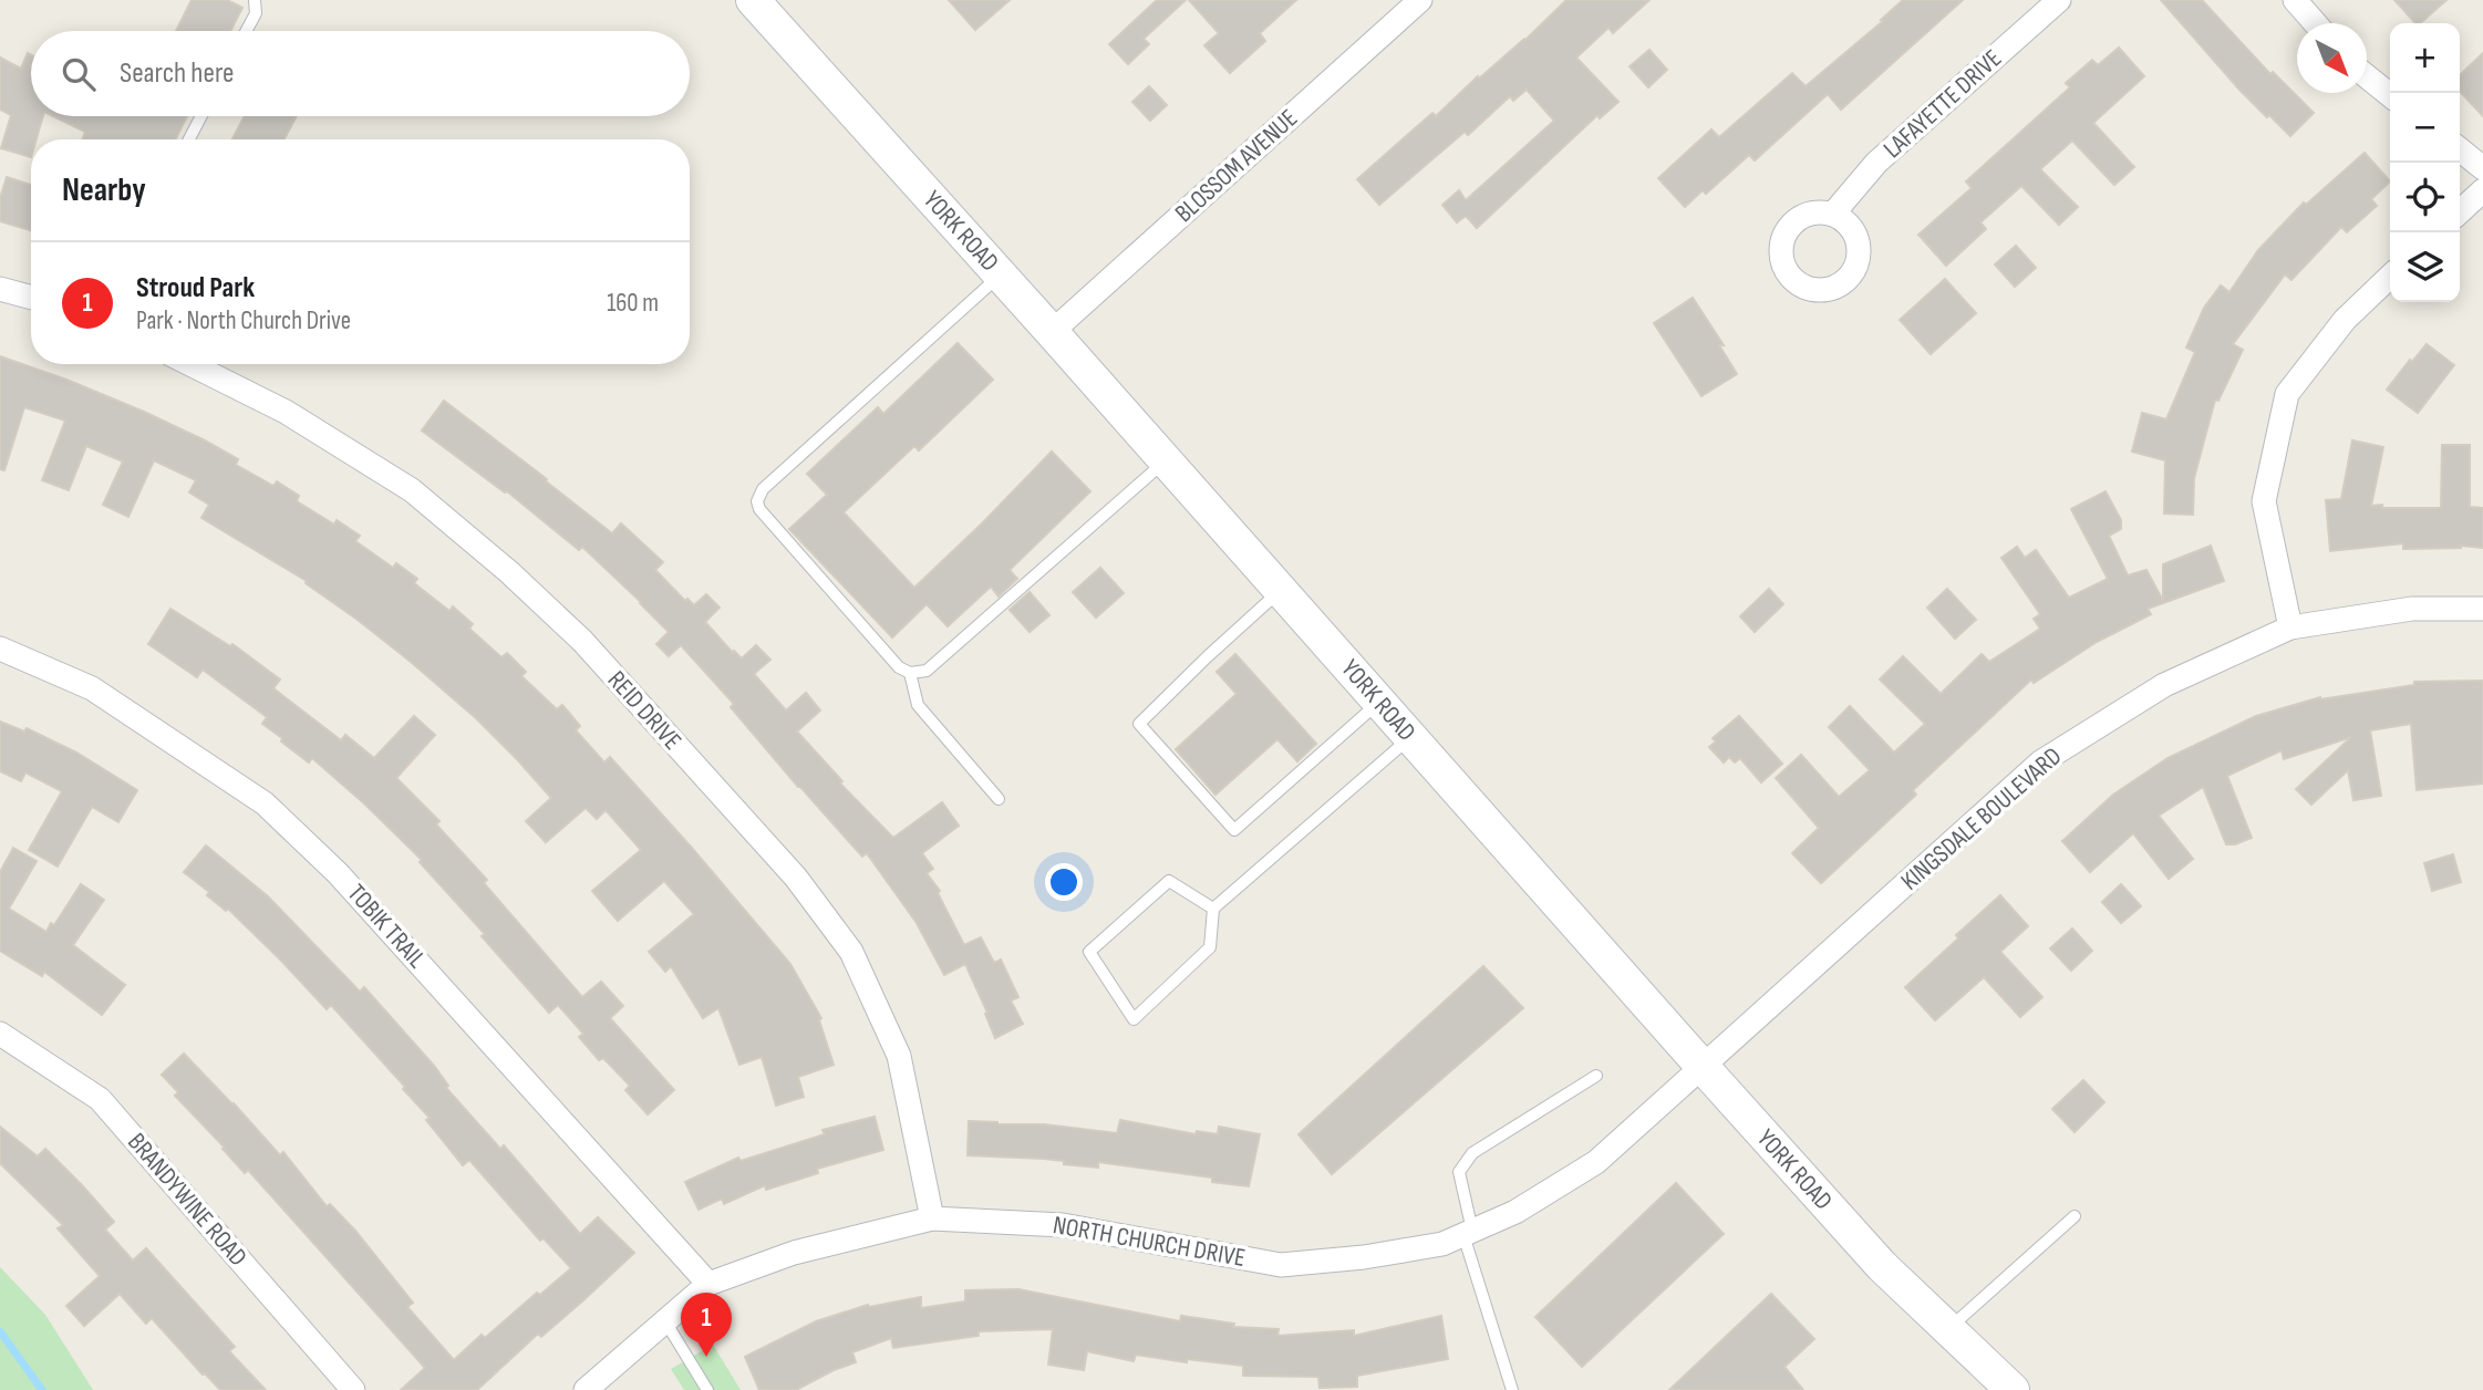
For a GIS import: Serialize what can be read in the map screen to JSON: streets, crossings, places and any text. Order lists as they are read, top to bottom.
{
  "streets": {
    "main road": ["YORK ROAD"],
    "street": [
      "LAFAYETTE DRIVE",
      "BLOSSOM AVENUE",
      "REID DRIVE",
      "KINGSDALE BOULEVARD",
      "TOBIK TRAIL",
      "BRANDYWINE ROAD",
      "NORTH CHURCH DRIVE"
    ]
  },
  "crossings": [
    ["BLOSSOM AVENUE", "YORK ROAD"],
    ["YORK ROAD", "KINGSDALE BOULEVARD"],
    ["YORK ROAD", "NORTH CHURCH DRIVE"],
    ["REID DRIVE", "NORTH CHURCH DRIVE"],
    ["KINGSDALE BOULEVARD", "NORTH CHURCH DRIVE"],
    ["TOBIK TRAIL", "NORTH CHURCH DRIVE"]
  ],
  "north": "bottom right",
  "page": {
    "map_buttons": ["+", "−"],
    "search": "Search here",
    "heading": "Nearby",
    "list": [
      {
        "mark": "1",
        "name": "Stroud Park",
        "note": "Park · North Church Drive",
        "value": "160 m"
      }
    ],
    "pins": "1"
  }
}
